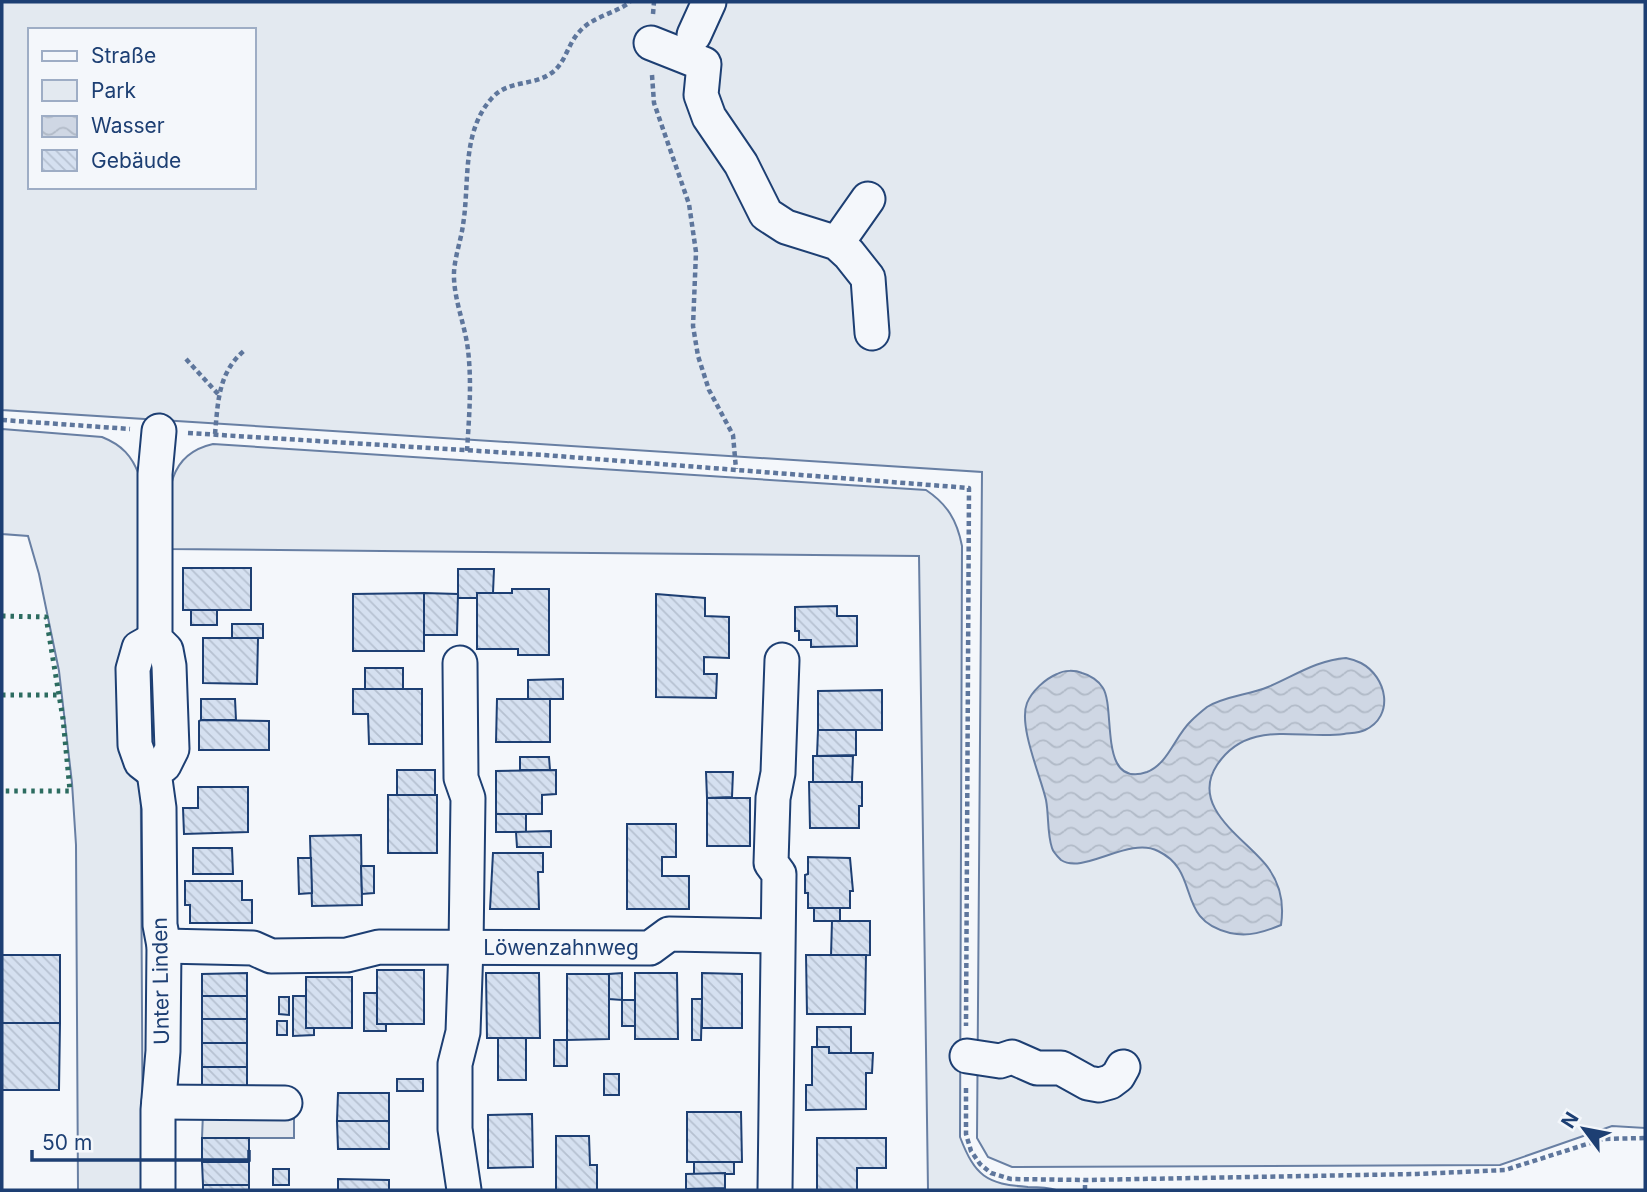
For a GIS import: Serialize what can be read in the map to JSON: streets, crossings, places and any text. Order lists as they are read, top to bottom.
{
  "streets": {
    "street": ["Löwenzahnweg", "Unter Linden"]
  },
  "crossings": [
    ["Löwenzahnweg", "Unter Linden"]
  ],
  "legend": [
    "Straße",
    "Park",
    "Wasser",
    "Gebäude"
  ],
  "scale_bar": "50 m",
  "north": "top left"
}
